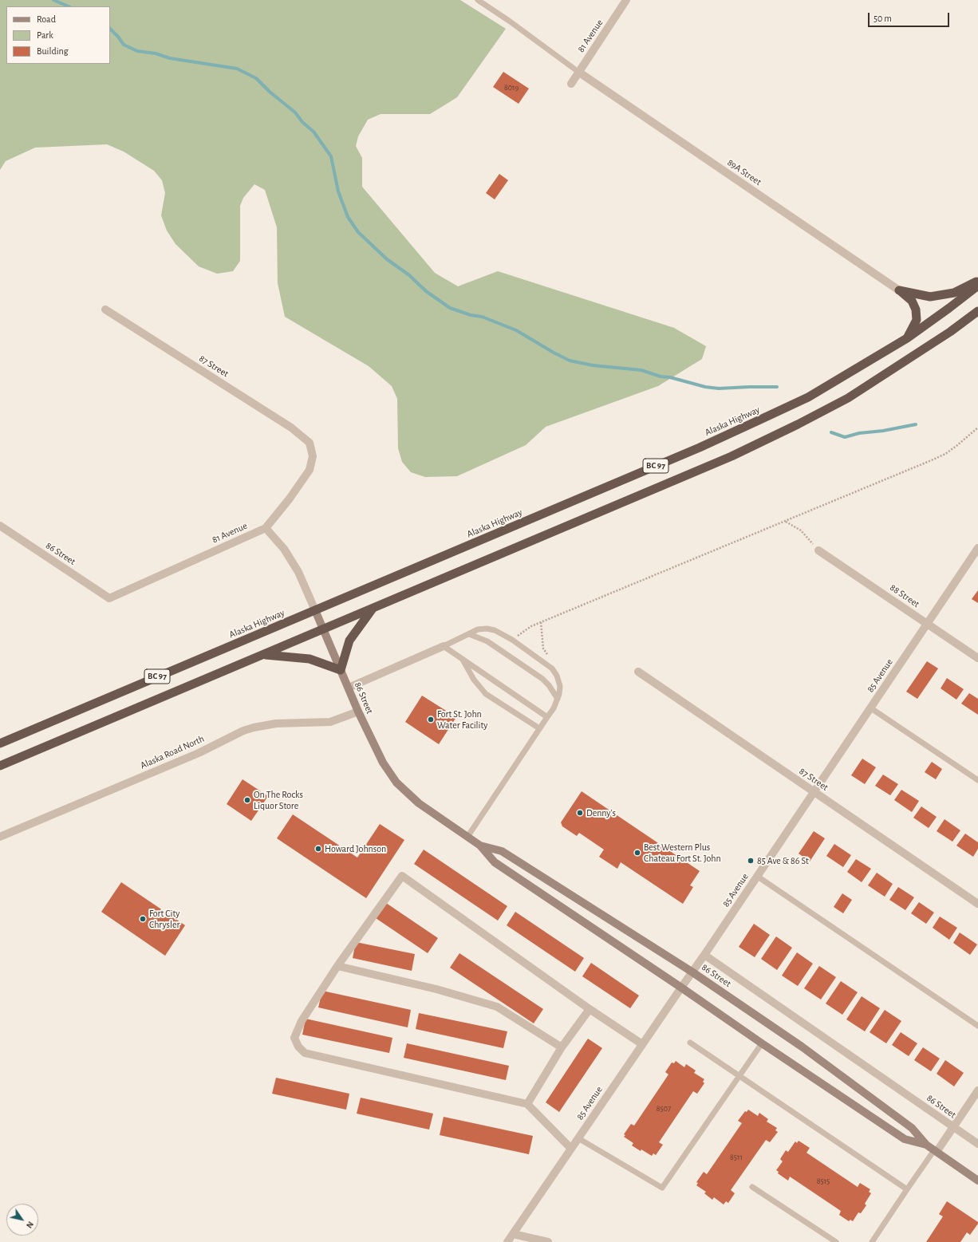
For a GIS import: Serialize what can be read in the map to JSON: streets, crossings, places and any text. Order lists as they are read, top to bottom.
{
  "streets": {
    "highway": ["Alaska Highway", "BC 97"],
    "main road": ["86 Street"],
    "street": [
      "81 Avenue",
      "89A Street",
      "87 Street",
      "88 Street",
      "85 Avenue",
      "Alaska Road North"
    ]
  },
  "crossings": [
    ["81 Avenue", "89A Street"],
    ["81 Avenue", "87 Street"],
    ["81 Avenue", "86 Street"],
    ["87 Street", "85 Avenue"],
    ["Alaska Highway", "86 Street"],
    ["BC 97", "86 Street"],
    ["86 Street", "85 Avenue"],
    ["86 Street", "Alaska Road North"],
    ["88 Street", "85 Avenue"]
  ],
  "places": [
    "Fort St. John Water Facility",
    "On The Rocks Liquor Store",
    "Denny's",
    "Howard Johnson",
    "Best Western Plus Chateau Fort St. John",
    "85 Ave & 86 St",
    "Fort City Chrysler"
  ],
  "house_numbers": [
    "8019",
    "8507",
    "8511",
    "8515"
  ],
  "legend": ["Road", "Park", "Building"],
  "scale_bar": "50 m",
  "north": "bottom right"
}
